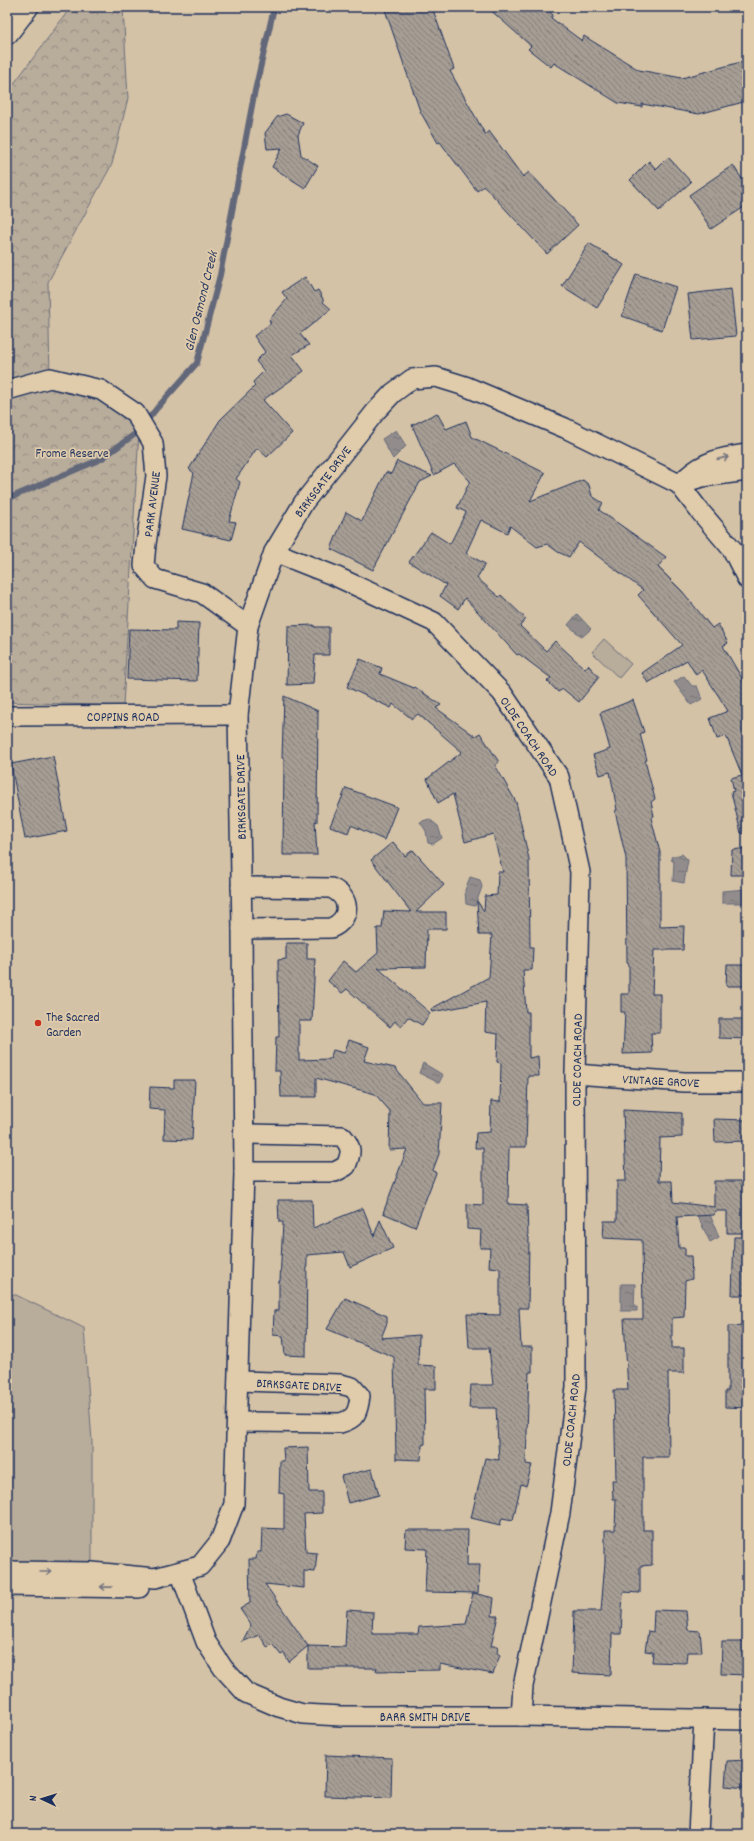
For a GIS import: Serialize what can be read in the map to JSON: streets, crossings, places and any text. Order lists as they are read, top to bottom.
{
  "streets": {
    "street": [
      "BIRKSGATE DRIVE",
      "PARK AVENUE",
      "COPPINS ROAD",
      "OLDE COACH ROAD",
      "VINTAGE GROVE",
      "BARR SMITH DRIVE"
    ]
  },
  "crossings": [
    ["BIRKSGATE DRIVE", "PARK AVENUE"],
    ["BIRKSGATE DRIVE", "COPPINS ROAD"],
    ["BIRKSGATE DRIVE", "OLDE COACH ROAD"],
    ["BIRKSGATE DRIVE", "BARR SMITH DRIVE"],
    ["OLDE COACH ROAD", "VINTAGE GROVE"],
    ["OLDE COACH ROAD", "BARR SMITH DRIVE"]
  ],
  "water": ["Glen Osmond Creek"],
  "parks": ["Frome Reserve"],
  "places": ["The Sacred Garden"],
  "north": "left"
}
